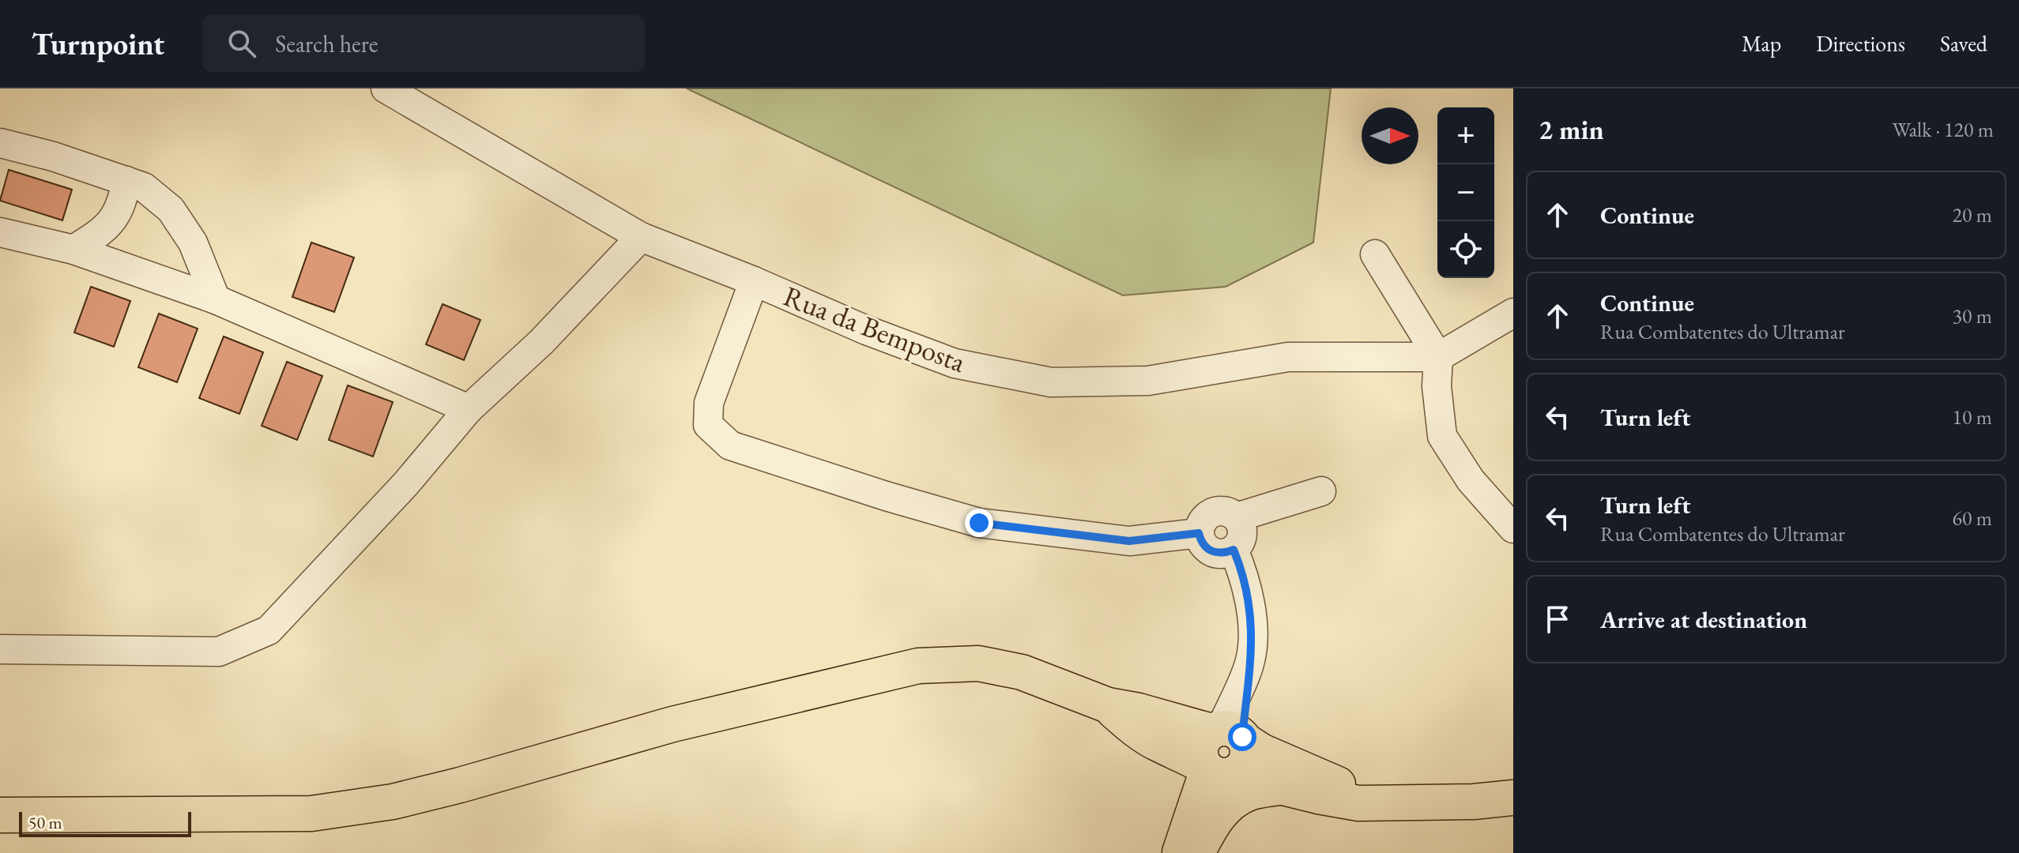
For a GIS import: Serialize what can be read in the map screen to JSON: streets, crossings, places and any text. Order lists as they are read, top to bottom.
{
  "streets": {
    "street": ["Rua da Bemposta"]
  },
  "scale_bar": "50 m",
  "north": "right",
  "page": {
    "header": "Turnpoint",
    "search": "Search here",
    "nav": ["Map", "Directions", "Saved"],
    "heading": ["2 min", "Walk · 120 m"],
    "map_buttons": ["+", "−"],
    "list": [
      ["Continue", "20 m"],
      ["Continue", "Rua Combatentes do Ultramar", "30 m"],
      ["Turn left", "10 m"],
      ["Turn left", "Rua Combatentes do Ultramar", "60 m"],
      "Arrive at destination"
    ],
    "scale": "50 m"
  }
}
